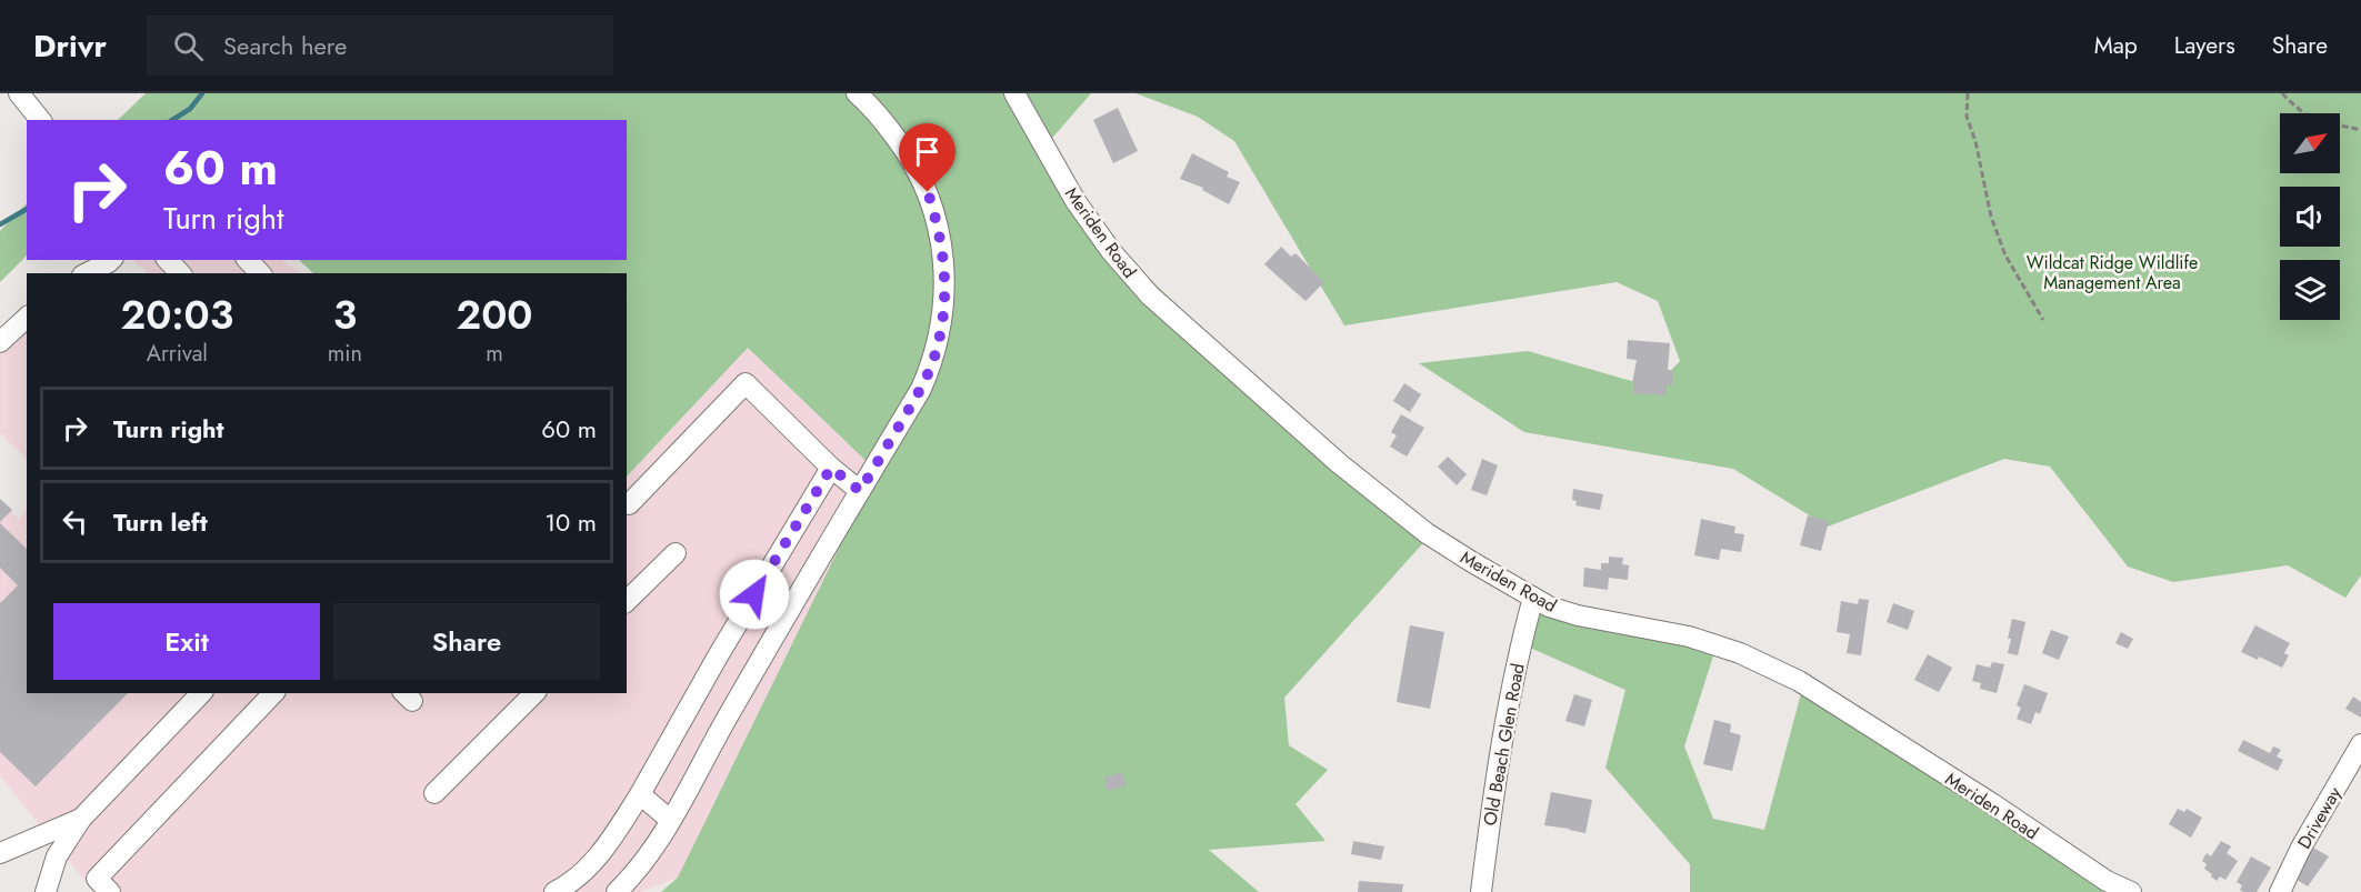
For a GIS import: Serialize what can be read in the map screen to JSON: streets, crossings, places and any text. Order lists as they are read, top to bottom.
{
  "streets": {
    "street": ["Meriden Road", "Old Beach Glen Road", "Driveway"]
  },
  "crossings": [
    ["Meriden Road", "Old Beach Glen Road"]
  ],
  "parks": ["Wildcat Ridge Wildlife Management Area"],
  "north": "top right",
  "page": {
    "header": "Drivr",
    "search": "Search here",
    "nav": ["Map", "Layers", "Share"],
    "turn": ["60 m", "Turn right"],
    "eta": [
      "20:03",
      "Arrival",
      "3",
      "min",
      "200",
      "m"
    ],
    "list": [
      {
        "name": "Turn right",
        "value": "60 m"
      },
      {
        "name": "Turn left",
        "value": "10 m"
      }
    ],
    "buttons": ["Exit", "Share"]
  }
}
